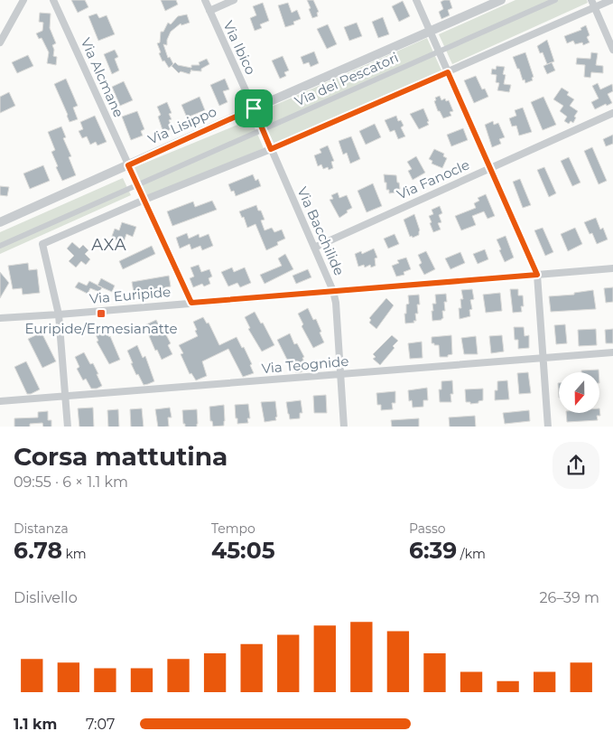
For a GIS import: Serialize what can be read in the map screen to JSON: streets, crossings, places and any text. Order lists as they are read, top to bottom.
{
  "streets": {
    "street": [
      "Via Ibico",
      "Via Alcmane",
      "Via dei Pescatori",
      "Via Lisippo",
      "Via Fanocle",
      "Via Bacchilide",
      "Via Euripide",
      "Via Teognide"
    ]
  },
  "crossings": [
    ["Via Ibico", "Via dei Pescatori"],
    ["Via Ibico", "Via Lisippo"],
    ["Via Ibico", "Via Bacchilide"],
    ["Via Alcmane", "Via dei Pescatori"],
    ["Via Alcmane", "Via Lisippo"],
    ["Via Alcmane", "Via Euripide"],
    ["Via dei Pescatori", "Via Bacchilide"],
    ["Via Fanocle", "Via Bacchilide"],
    ["Via Bacchilide", "Via Euripide"],
    ["Via Bacchilide", "Via Teognide"]
  ],
  "districts": ["AXA"],
  "places": {
    "transit": ["Euripide/Ermesianatte"]
  },
  "north": "bottom",
  "page": {
    "heading": ["Corsa mattutina", "09:55 · 6 × 1.1 km"],
    "stats": [
      ["Distanza", "6.78 km"],
      ["Tempo", "45:05"],
      ["Passo", "6:39 /km"]
    ],
    "chart": ["Dislivello", "26–39 m"],
    "list": [
      {
        "name": "1.1 km",
        "note": "7:07"
      }
    ]
  }
}
